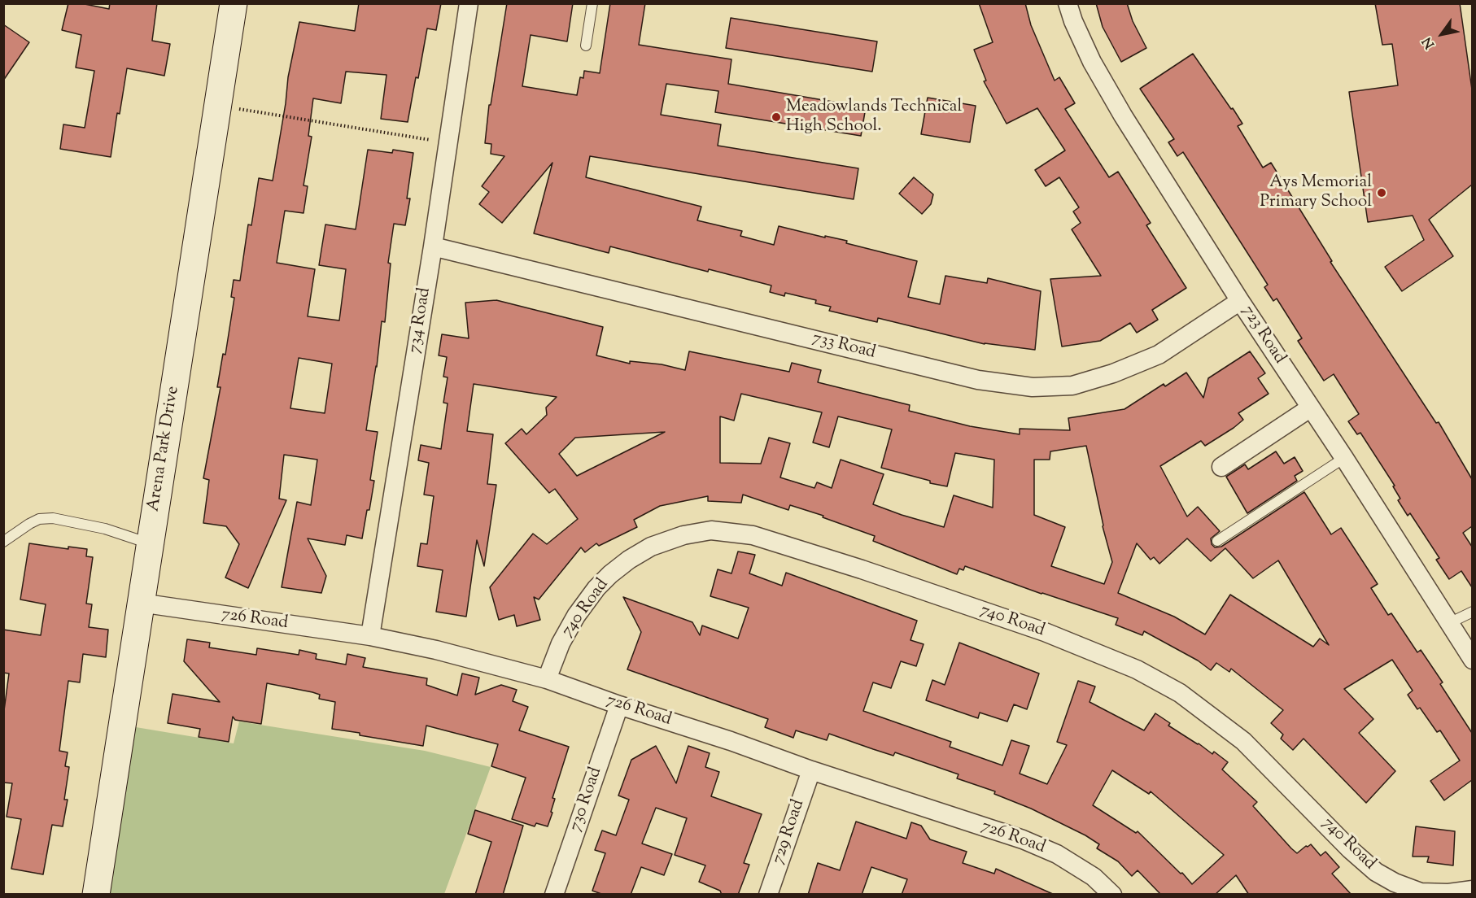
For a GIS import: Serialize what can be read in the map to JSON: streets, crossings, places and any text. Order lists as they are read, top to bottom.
{
  "streets": {
    "street": [
      "734 Road",
      "723 Road",
      "733 Road",
      "Arena Park Drive",
      "740 Road",
      "726 Road",
      "730 Road",
      "729 Road"
    ]
  },
  "crossings": [
    ["734 Road", "733 Road"],
    ["734 Road", "726 Road"],
    ["723 Road", "733 Road"],
    ["Arena Park Drive", "726 Road"],
    ["740 Road", "726 Road"],
    ["726 Road", "730 Road"],
    ["726 Road", "729 Road"]
  ],
  "places": ["Meadowlands Technical High School.", "Ays Memorial Primary School"],
  "north": "bottom left"
}
